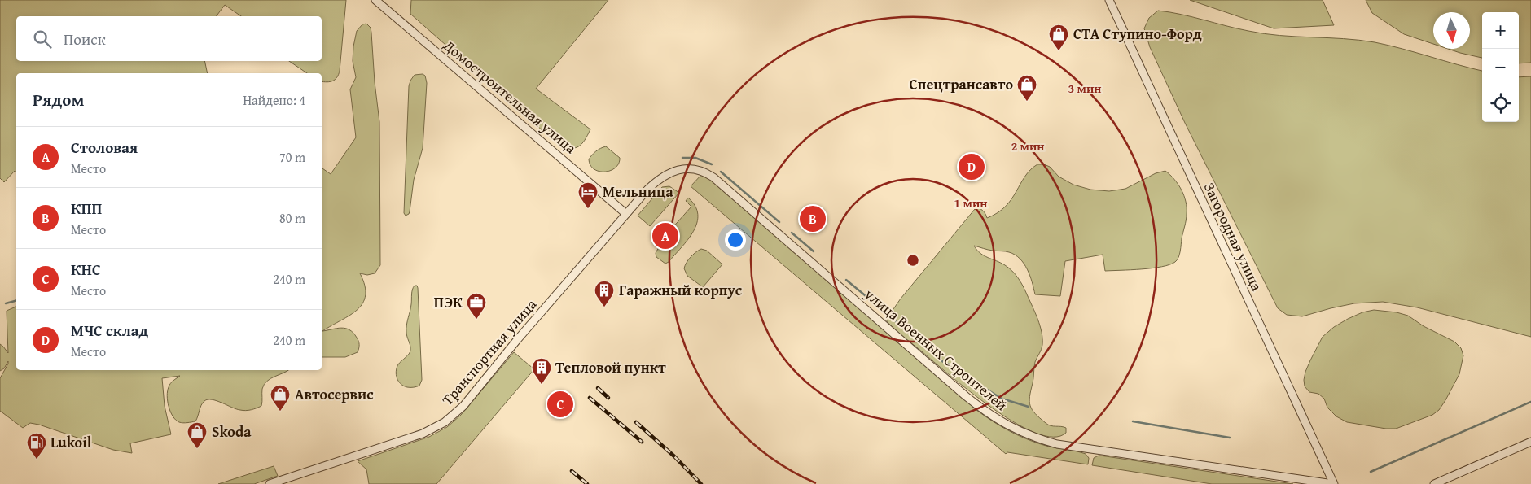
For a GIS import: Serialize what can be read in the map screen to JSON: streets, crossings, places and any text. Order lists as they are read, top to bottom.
{
  "streets": {
    "street": [
      "Домостроительная улица",
      "Загородная улица",
      "улица Военных Строителей",
      "Транспортная улица"
    ]
  },
  "crossings": [
    ["Домостроительная улица", "улица Военных Строителей"],
    ["Домостроительная улица", "Транспортная улица"],
    ["Загородная улица", "улица Военных Строителей"],
    ["улица Военных Строителей", "Транспортная улица"]
  ],
  "places": {
    "shop": [
      "СТА Ступино-Форд",
      "Спецтрансавто",
      "Автосервис",
      "Skoda"
    ],
    "hotel": ["Мельница"],
    "building": ["Гаражный корпус", "Тепловой пункт"],
    "office": ["ПЭК"],
    "fuel station": ["Lukoil"]
  },
  "north": "bottom",
  "page": {
    "map_buttons": ["+", "−"],
    "search": "Поиск",
    "heading": ["Рядом", "Найдено: 4"],
    "list": [
      {
        "mark": "A",
        "name": "Столовая",
        "note": "Место",
        "value": "70 m"
      },
      {
        "mark": "B",
        "name": "КПП",
        "note": "Место",
        "value": "80 m"
      },
      {
        "mark": "C",
        "name": "КНС",
        "note": "Место",
        "value": "240 m"
      },
      {
        "mark": "D",
        "name": "МЧС склад",
        "note": "Место",
        "value": "240 m"
      }
    ],
    "pins": [
      "D",
      "B",
      "A",
      "C"
    ]
  },
  "rings": ["3 мин", "2 мин", "1 мин"]
}
